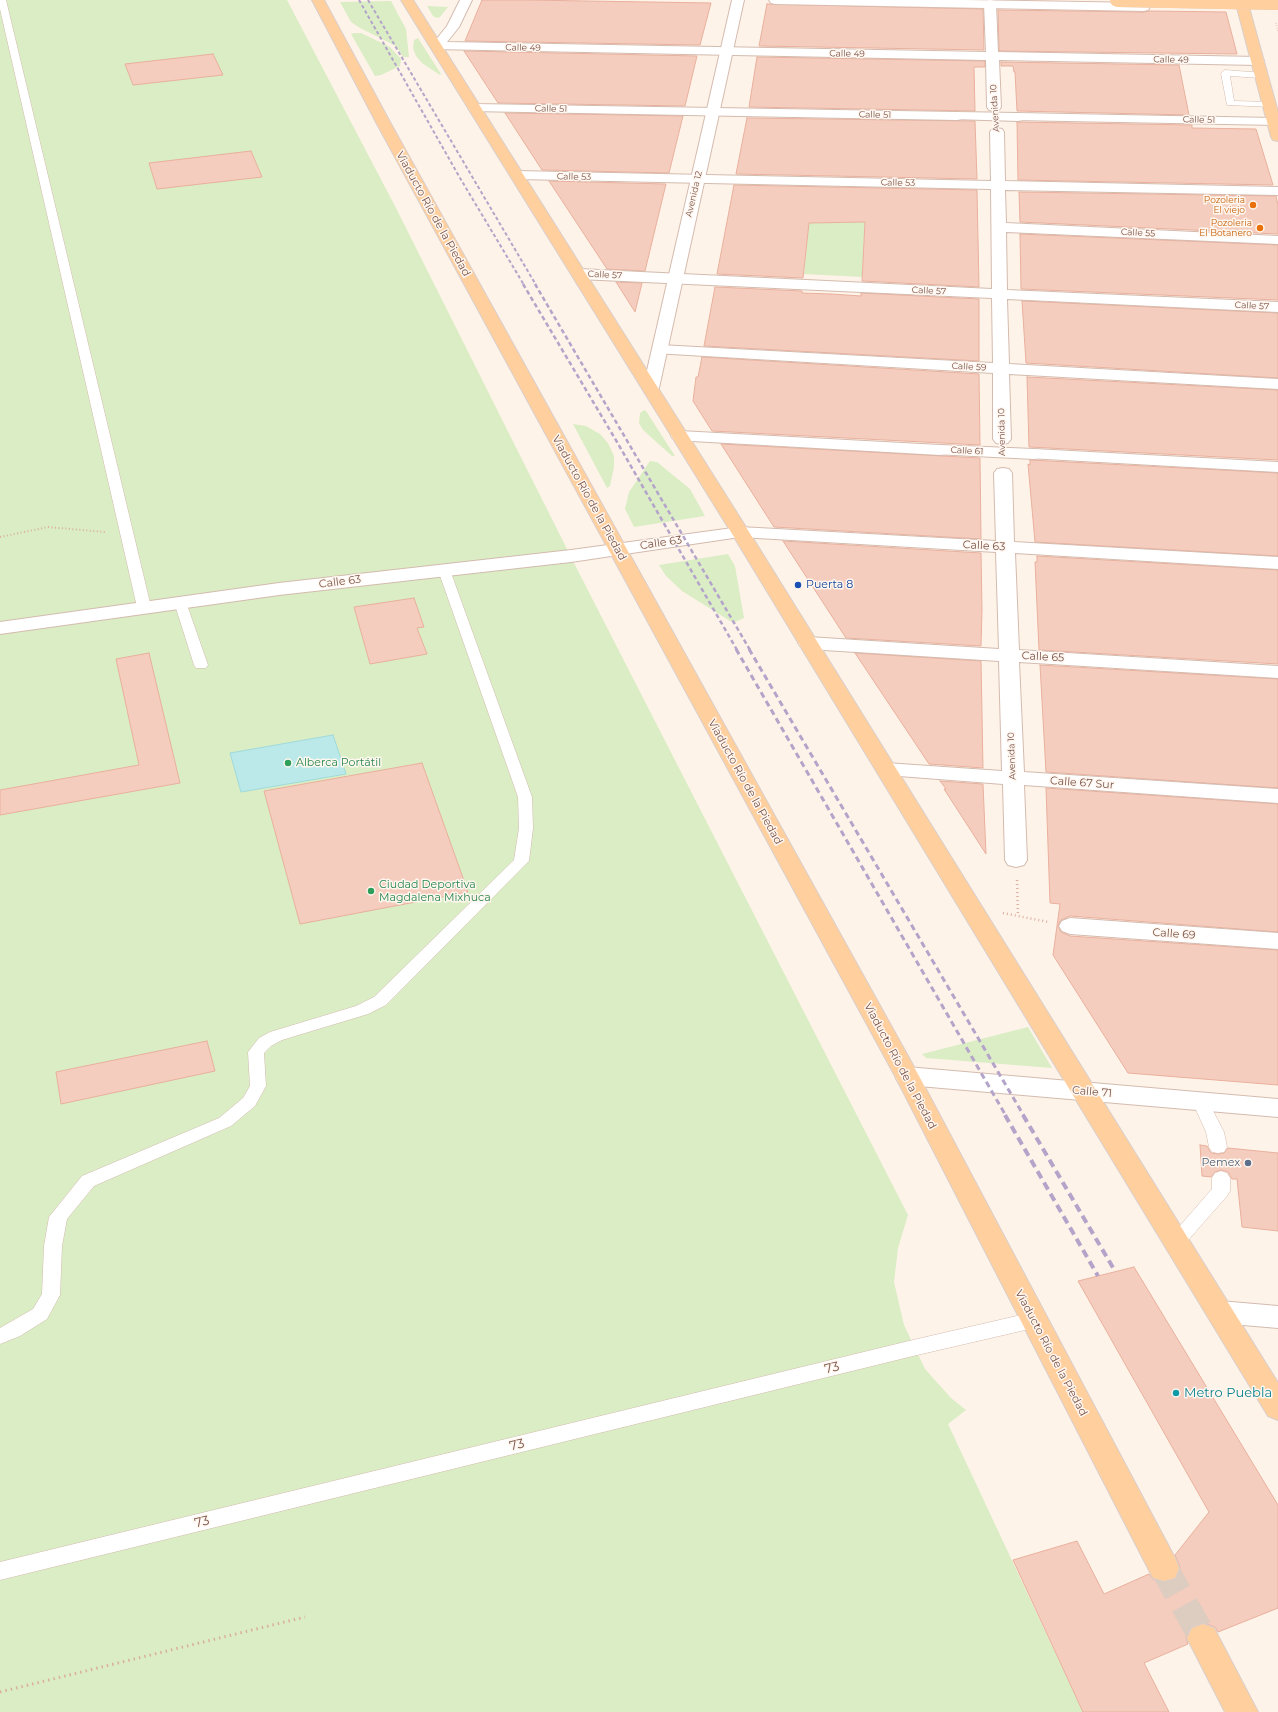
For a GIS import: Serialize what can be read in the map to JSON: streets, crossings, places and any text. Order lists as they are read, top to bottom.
{
  "streets": {
    "main road": ["Viaducto Río de la Piedad"],
    "street": [
      "Calle 49",
      "Avenida 10",
      "Calle 51",
      "Calle 53",
      "Avenida 12",
      "Calle 55",
      "Calle 57",
      "Calle 59",
      "Calle 61",
      "Calle 63",
      "Calle 65",
      "Calle 67 Sur",
      "Calle 69",
      "Calle 71"
    ],
    "lane": ["73"]
  },
  "crossings": [
    ["Calle 49", "Avenida 10"],
    ["Calle 49", "Avenida 12"],
    ["Avenida 10", "Calle 51"],
    ["Avenida 10", "Calle 53"],
    ["Avenida 10", "Calle 55"],
    ["Avenida 10", "Calle 57"],
    ["Avenida 10", "Calle 59"],
    ["Avenida 10", "Calle 61"],
    ["Avenida 10", "Calle 63"],
    ["Avenida 10", "Calle 65"],
    ["Avenida 10", "Calle 67 Sur"],
    ["Calle 51", "Avenida 12"],
    ["Calle 53", "Avenida 12"],
    ["Avenida 12", "Calle 57"],
    ["Avenida 12", "Calle 59"],
    ["Viaducto Río de la Piedad", "Calle 63"],
    ["Viaducto Río de la Piedad", "Calle 71"],
    ["Viaducto Río de la Piedad", "73"]
  ],
  "places": [
    "Pozoleria El viejo",
    "Pozoleria El Botanero",
    "Puerta 8",
    "Alberca Portátil",
    "Ciudad Deportiva Magdalena Mixhuca",
    "Pemex",
    "Metro Puebla"
  ]
}
